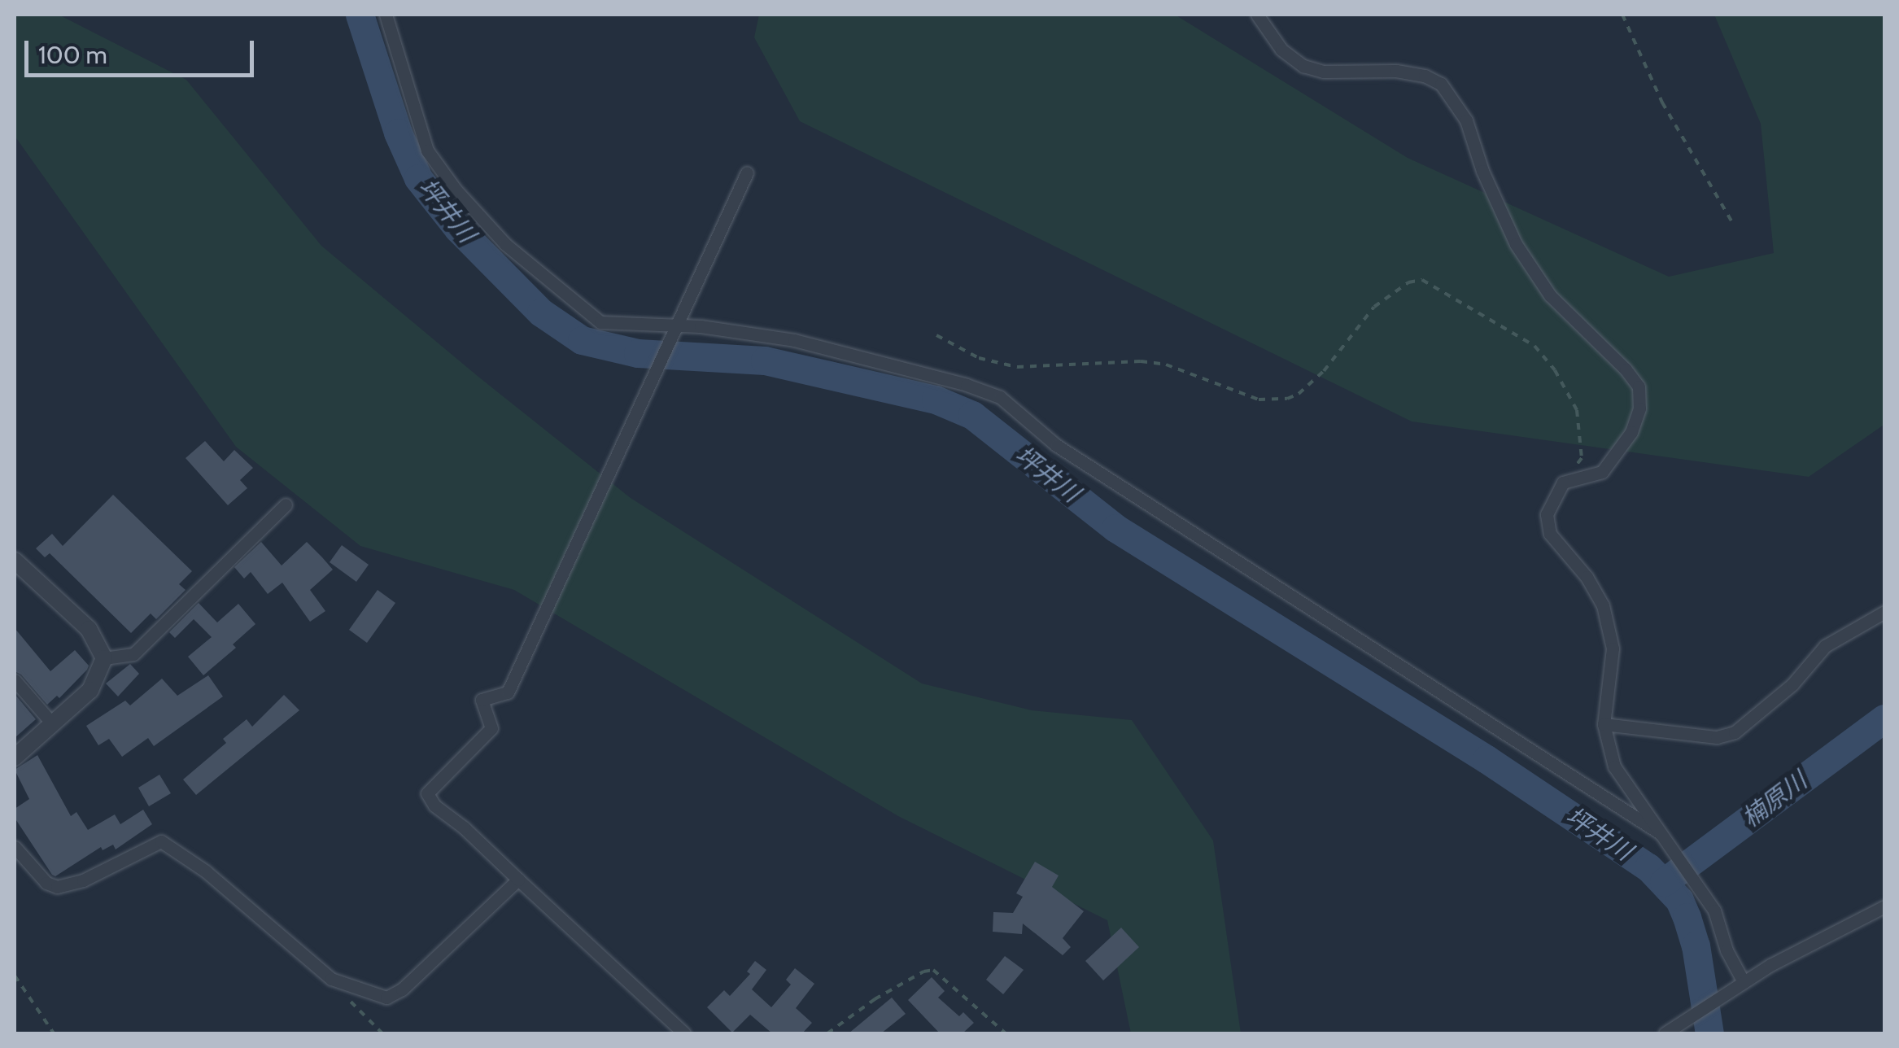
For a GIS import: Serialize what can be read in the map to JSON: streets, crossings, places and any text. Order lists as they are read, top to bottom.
{
  "water": ["坪井川", "楠原川"],
  "scale_bar": "100 m"
}
